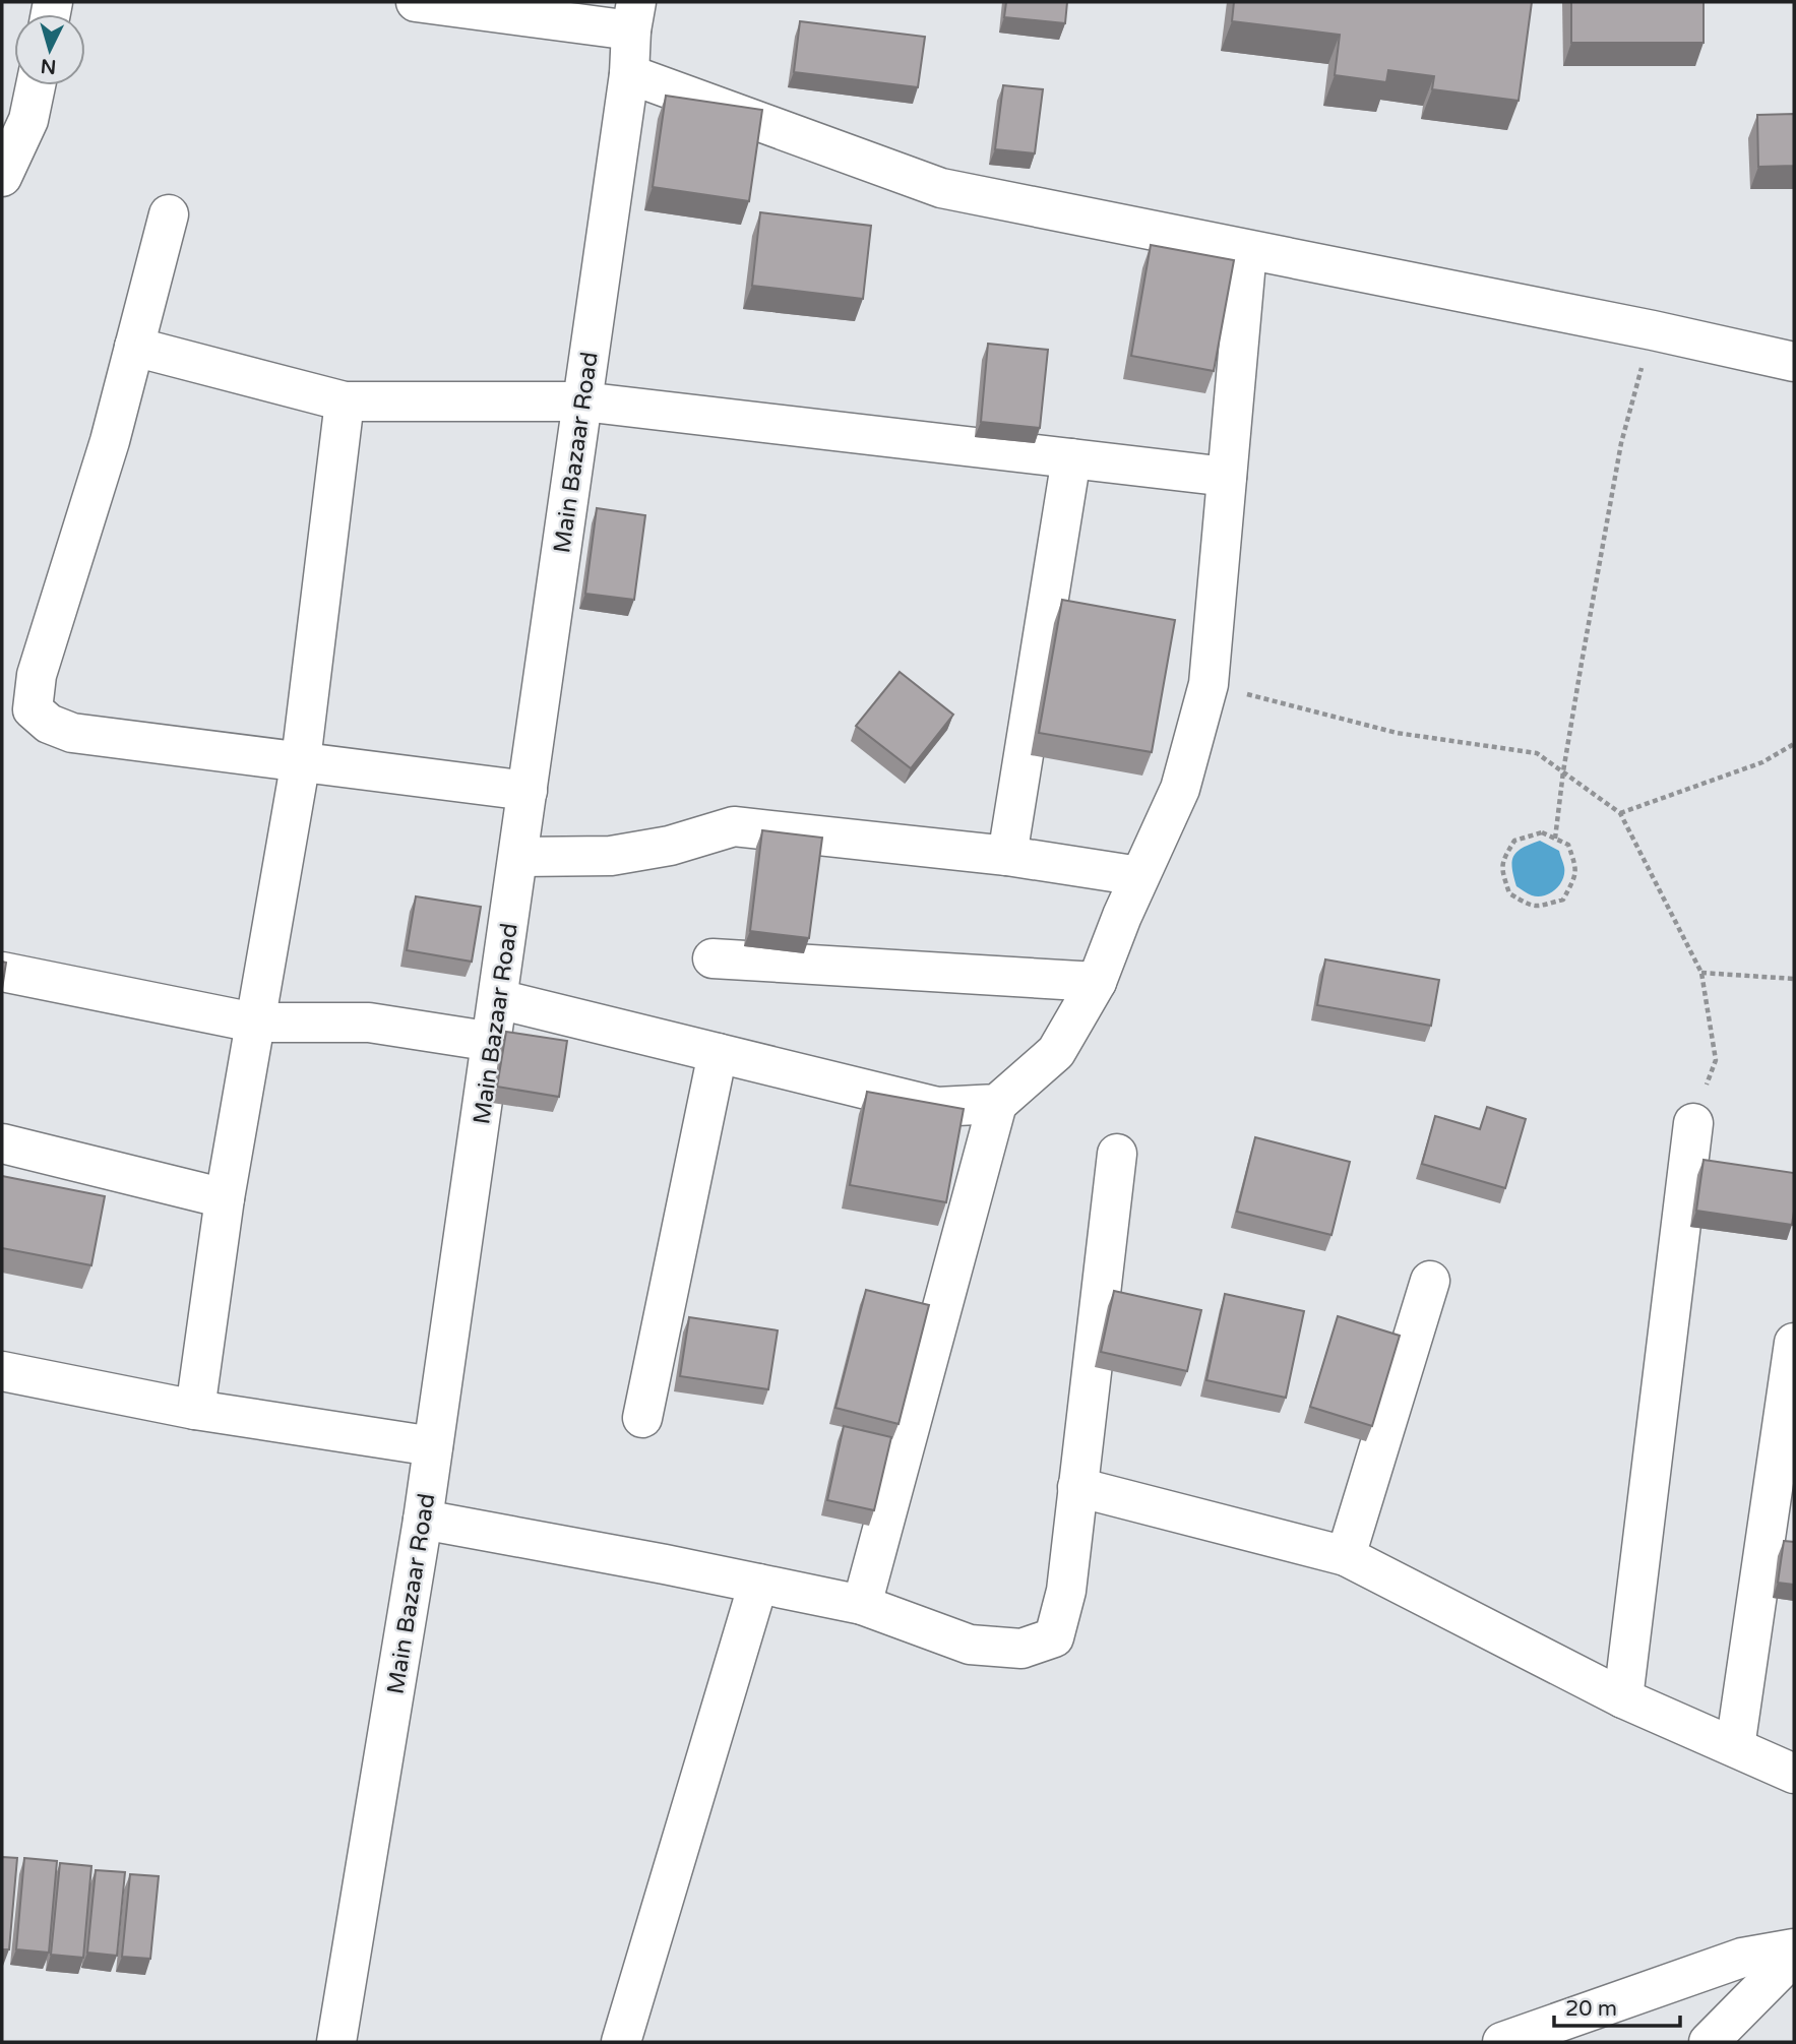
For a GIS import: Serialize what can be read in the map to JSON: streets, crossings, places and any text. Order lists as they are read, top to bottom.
{
  "streets": {
    "street": ["Main Bazaar Road"]
  },
  "scale_bar": "20 m",
  "north": "bottom"
}
